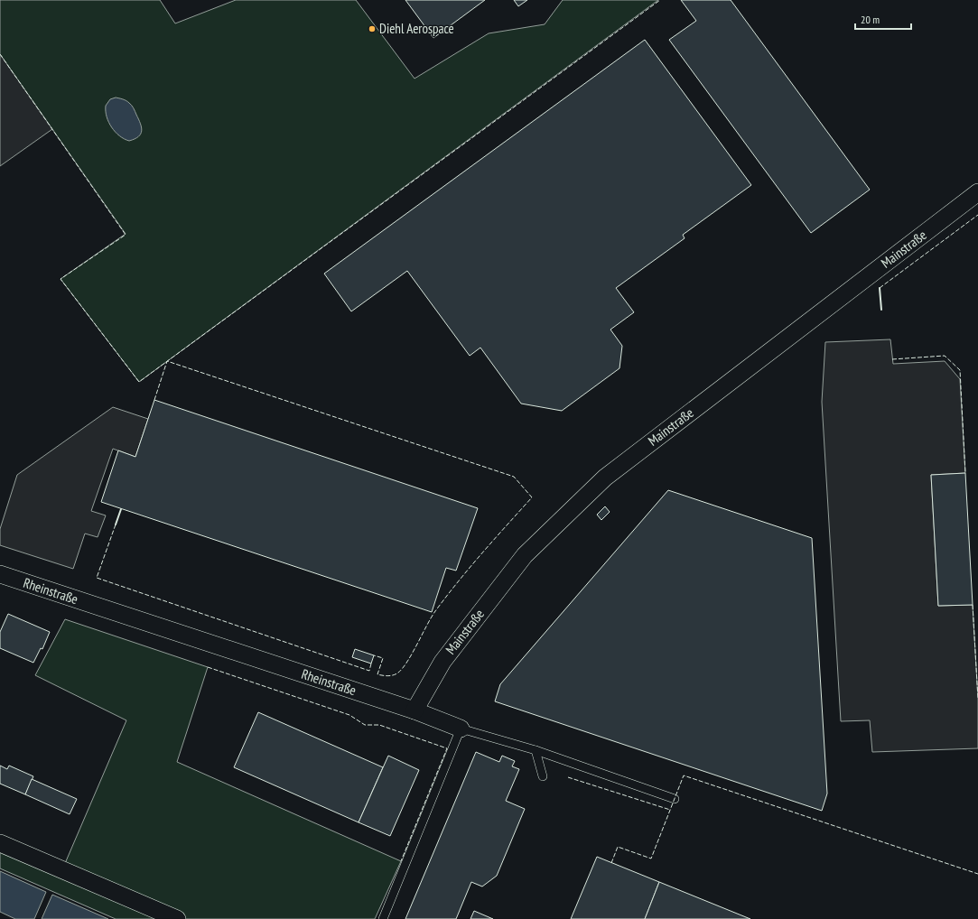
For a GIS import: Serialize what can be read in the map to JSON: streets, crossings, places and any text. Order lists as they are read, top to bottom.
{
  "streets": {
    "street": ["Mainstraße", "Rheinstraße"]
  },
  "crossings": [
    ["Mainstraße", "Rheinstraße"]
  ],
  "places": ["Diehl Aerospace"],
  "scale_bar": "20 m"
}
